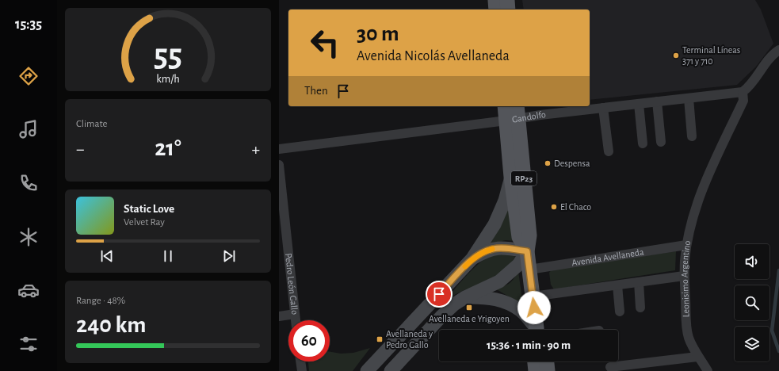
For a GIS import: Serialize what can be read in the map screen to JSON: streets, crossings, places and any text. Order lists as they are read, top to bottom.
{
  "streets": {
    "main road": ["RP23"],
    "street": [
      "Gandolfo",
      "Avenida Avellaneda",
      "Leonisimo Argentino",
      "Pedro León Gallo"
    ]
  },
  "crossings": [
    ["Gandolfo", "RP23"],
    ["Gandolfo", "Leonisimo Argentino"],
    ["RP23", "Avenida Avellaneda"],
    ["Avenida Avellaneda", "Leonisimo Argentino"]
  ],
  "places": {
    "other": ["Terminal Líneas 371 y 710", "Despensa", "El Chaco"],
    "transit": ["Avellaneda e Yrigoyen", "Avellaneda y Pedro Gallo"]
  },
  "page": {
    "tabs": "15:35",
    "turn": ["30 m", "Avenida Nicolás Avellaneda"],
    "then": "Then",
    "tile": [
      "Climate",
      ["Range · 48%", "240 km"]
    ],
    "heat": ["−", "21°", "+"],
    "song": ["Static Love", "Velvet Ray"],
    "limit": "60",
    "trip": "15:36 · 1 min · 90 m",
    "gauge": ["55", "km/h"]
  }
}
